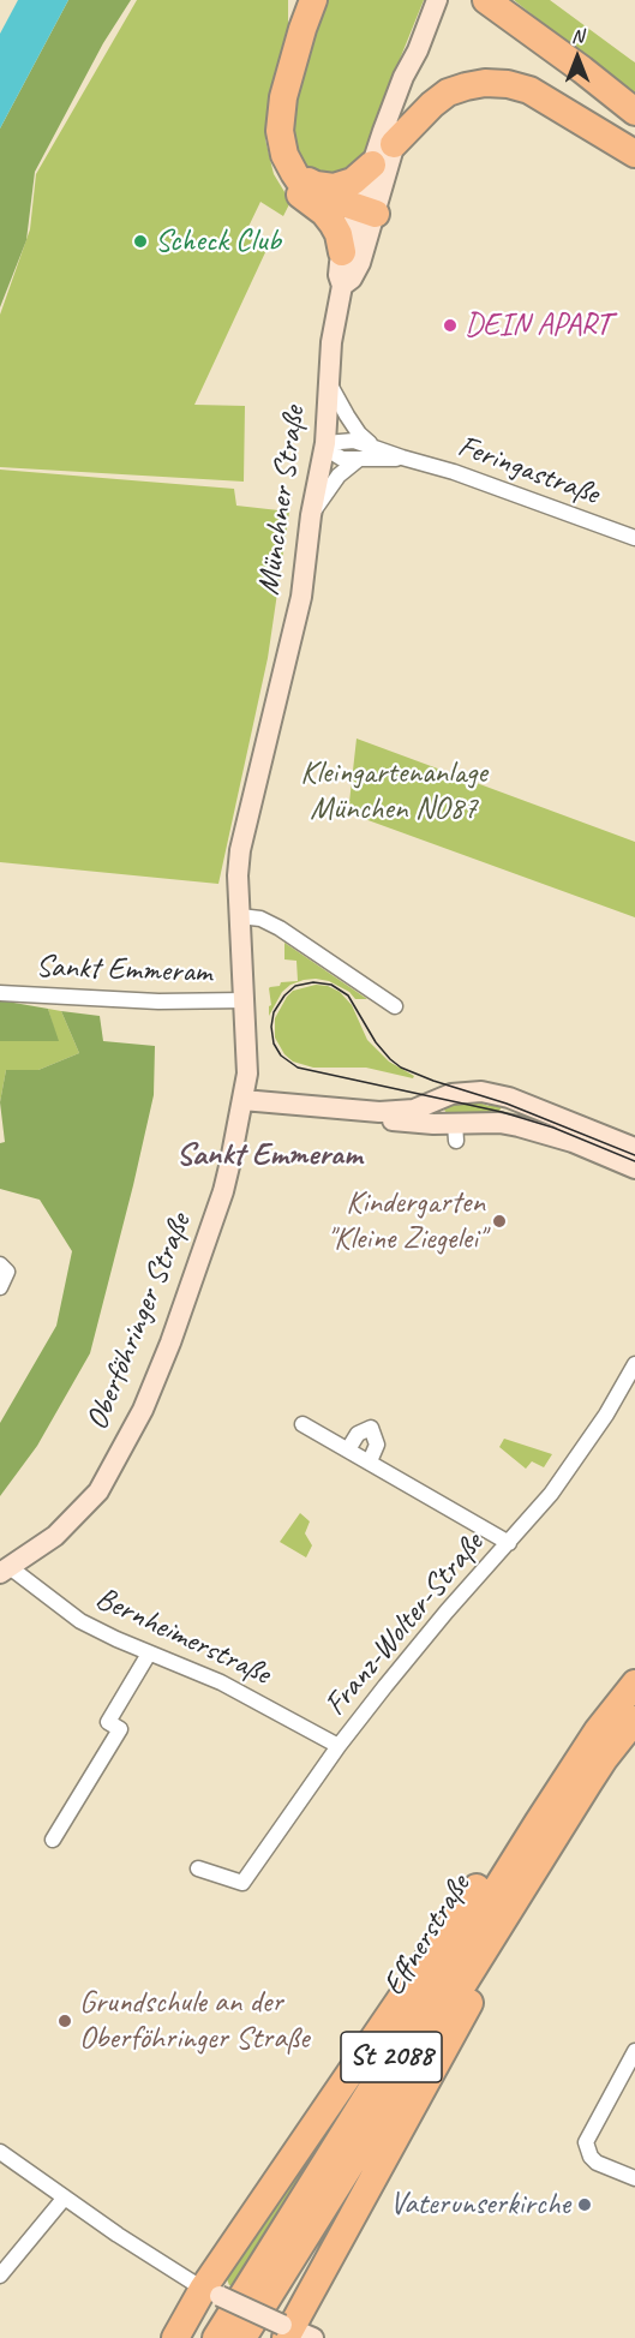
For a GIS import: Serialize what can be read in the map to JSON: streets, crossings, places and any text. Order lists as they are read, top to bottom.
{
  "streets": {
    "highway": ["Effnerstraße", "St 2088"],
    "main road": ["Münchner Straße", "Oberföhringer Straße"],
    "street": [
      "Feringastraße",
      "Sankt Emmeram",
      "Franz-Wolter-Straße",
      "Bernheimerstraße"
    ]
  },
  "crossings": [
    ["Feringastraße", "Münchner Straße"],
    ["Münchner Straße", "Oberföhringer Straße"],
    ["Sankt Emmeram", "Oberföhringer Straße"],
    ["Oberföhringer Straße", "Bernheimerstraße"],
    ["Franz-Wolter-Straße", "Bernheimerstraße"]
  ],
  "districts": ["Sankt Emmeram"],
  "parks": ["Kleingartenanlage München NO87"],
  "places": [
    "Scheck Club",
    "DEIN APART",
    "Kindergarten \"Kleine Ziegelei\"",
    "Grundschule an der Oberföhringer Straße",
    "Vaterunserkirche"
  ],
  "north": "top"
}
